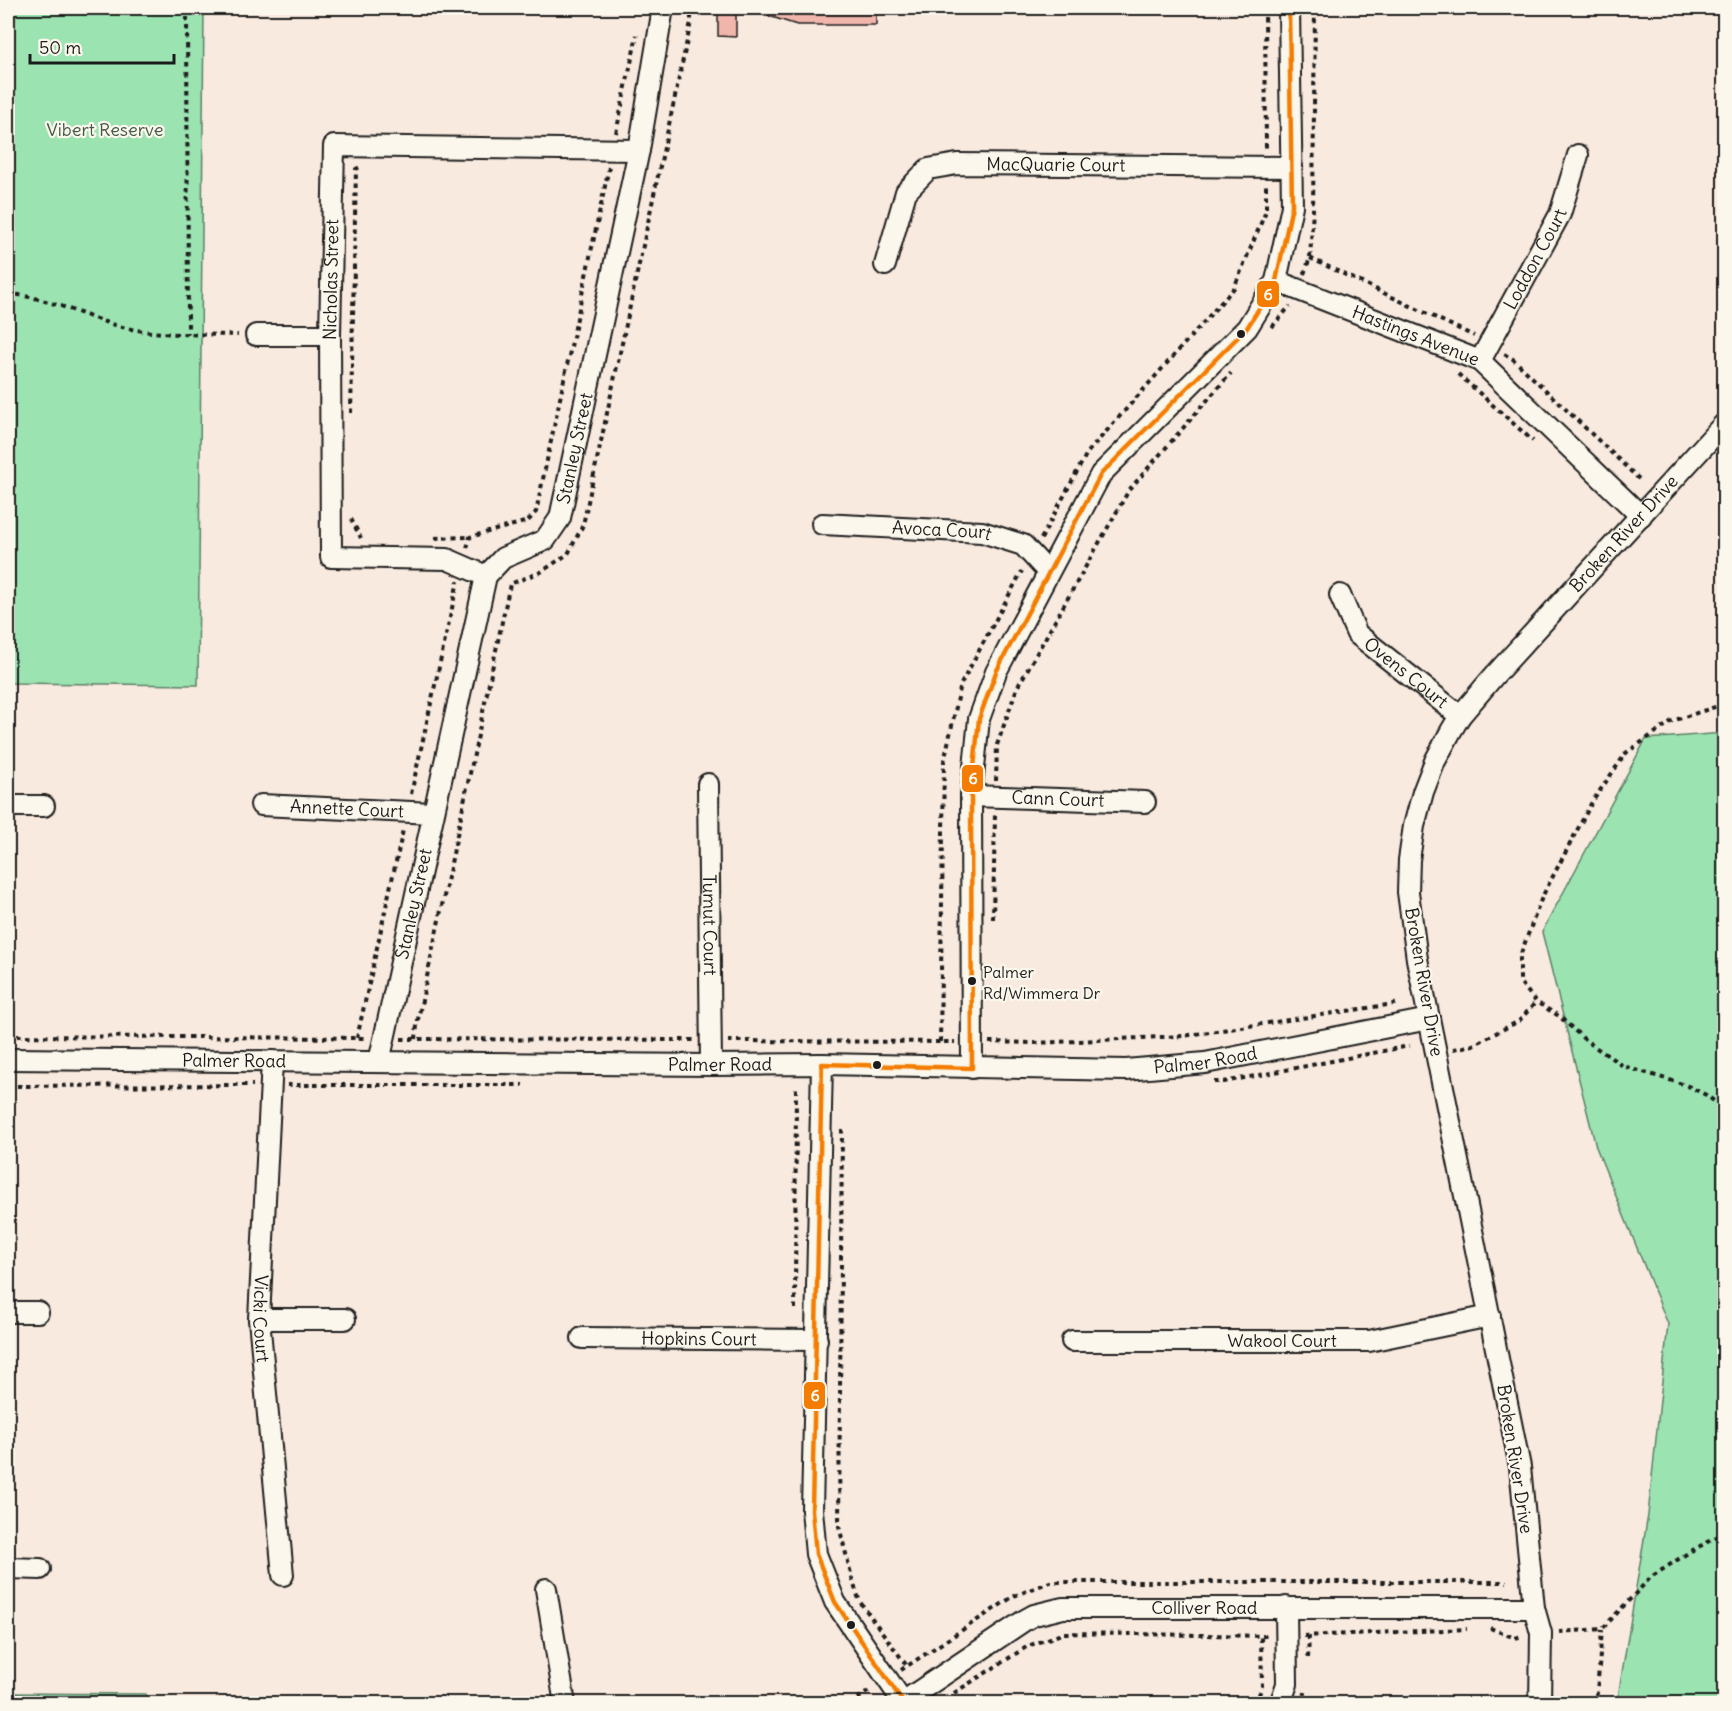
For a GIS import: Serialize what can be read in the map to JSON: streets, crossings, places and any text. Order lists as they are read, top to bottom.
{
  "streets": {
    "street": [
      "MacQuarie Court",
      "Loddon Court",
      "Nicholas Street",
      "Hastings Avenue",
      "Stanley Street",
      "Avoca Court",
      "Broken River Drive",
      "Ovens Court",
      "Cann Court",
      "Annette Court",
      "Tumut Court",
      "Palmer Road",
      "Vicki Court",
      "Hopkins Court",
      "Wakool Court",
      "Colliver Road"
    ]
  },
  "crossings": [
    ["Loddon Court", "Hastings Avenue"],
    ["Nicholas Street", "Stanley Street"],
    ["Hastings Avenue", "Broken River Drive"],
    ["Stanley Street", "Annette Court"],
    ["Stanley Street", "Palmer Road"],
    ["Broken River Drive", "Ovens Court"],
    ["Broken River Drive", "Palmer Road"],
    ["Broken River Drive", "Wakool Court"],
    ["Broken River Drive", "Colliver Road"],
    ["Tumut Court", "Palmer Road"],
    ["Palmer Road", "Vicki Court"]
  ],
  "parks": ["Vibert Reserve"],
  "places": ["Palmer Rd/Wimmera Dr"],
  "lines": ["transit line 6"],
  "scale_bar": "50 m"
}
